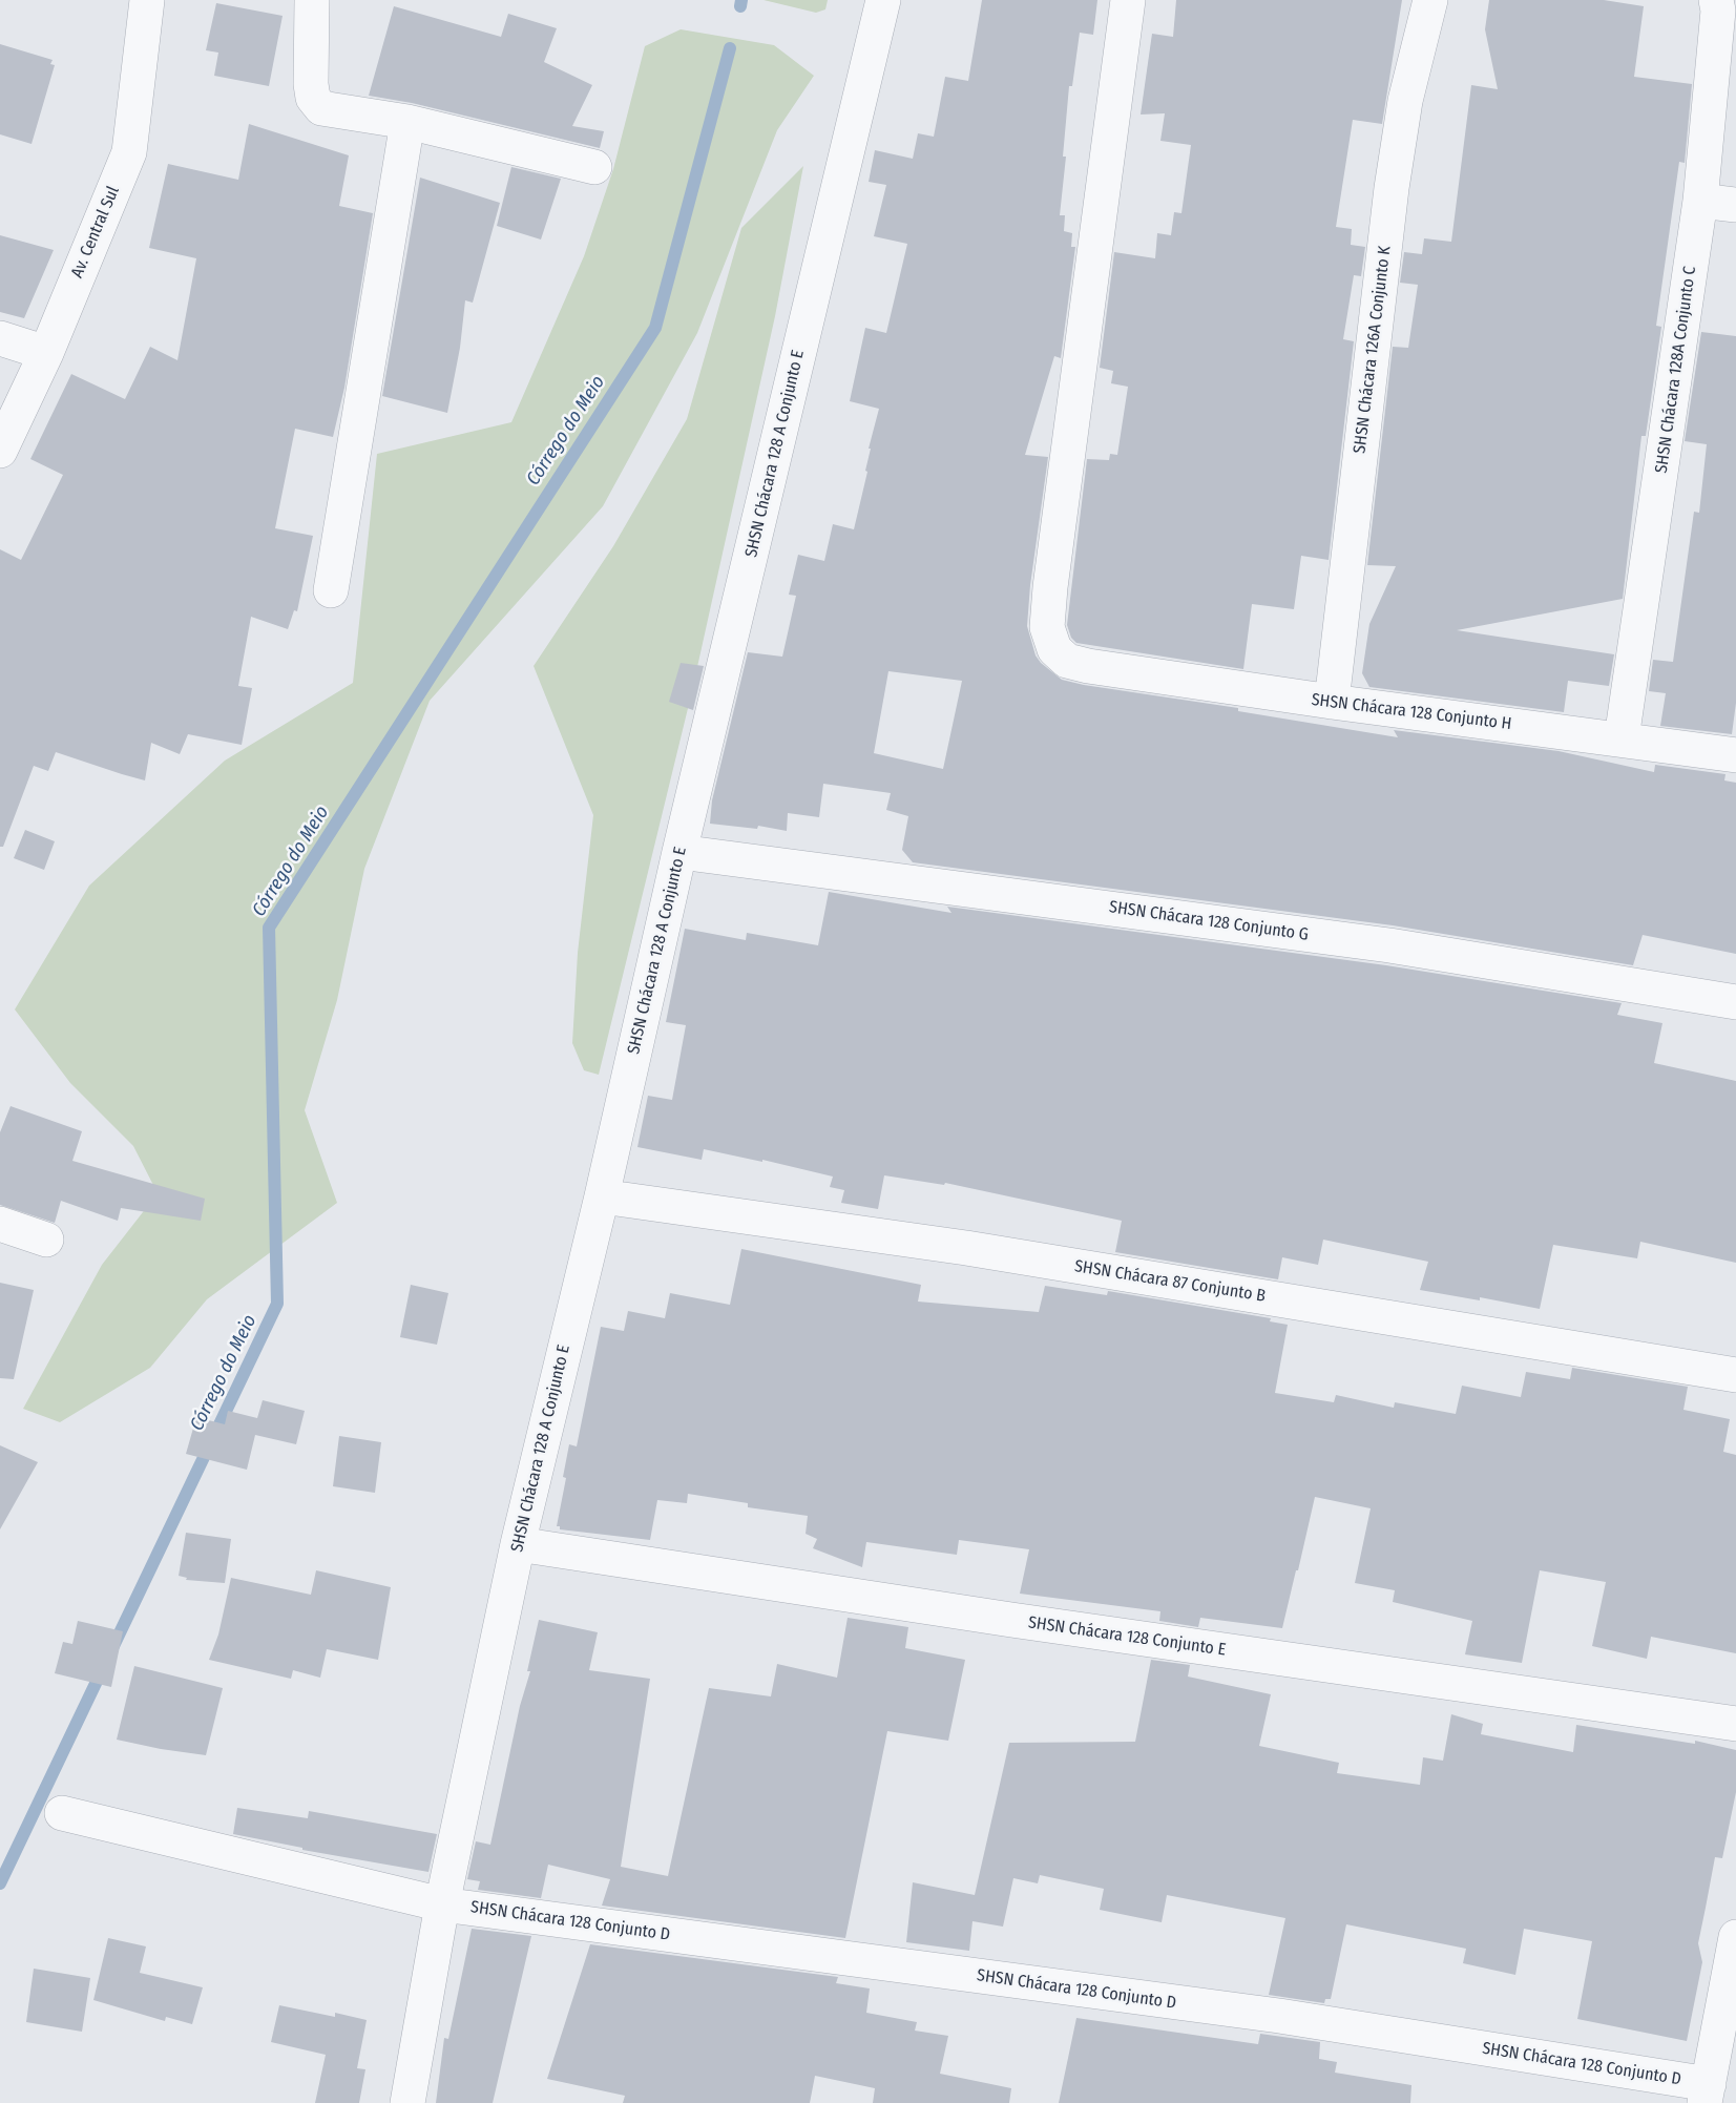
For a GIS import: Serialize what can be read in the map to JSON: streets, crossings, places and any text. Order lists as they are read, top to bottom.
{
  "streets": {
    "street": [
      "Av. Central Sul",
      "SHSN Chácara 126A Conjunto K",
      "SHSN Chácara 128A Conjunto C",
      "SHSN Chácara 128 A Conjunto E",
      "SHSN Chácara 128 Conjunto H",
      "SHSN Chácara 128 Conjunto G",
      "SHSN Chácara 87 Conjunto B",
      "SHSN Chácara 128 Conjunto E",
      "SHSN Chácara 128 Conjunto D"
    ]
  },
  "crossings": [
    ["SHSN Chácara 126A Conjunto K", "SHSN Chácara 128 Conjunto H"],
    ["SHSN Chácara 128A Conjunto C", "SHSN Chácara 128 Conjunto H"],
    ["SHSN Chácara 128 A Conjunto E", "SHSN Chácara 128 Conjunto G"],
    ["SHSN Chácara 128 A Conjunto E", "SHSN Chácara 87 Conjunto B"],
    ["SHSN Chácara 128 A Conjunto E", "SHSN Chácara 128 Conjunto E"],
    ["SHSN Chácara 128 A Conjunto E", "SHSN Chácara 128 Conjunto D"]
  ],
  "water": ["Córrego do Meio"]
}
